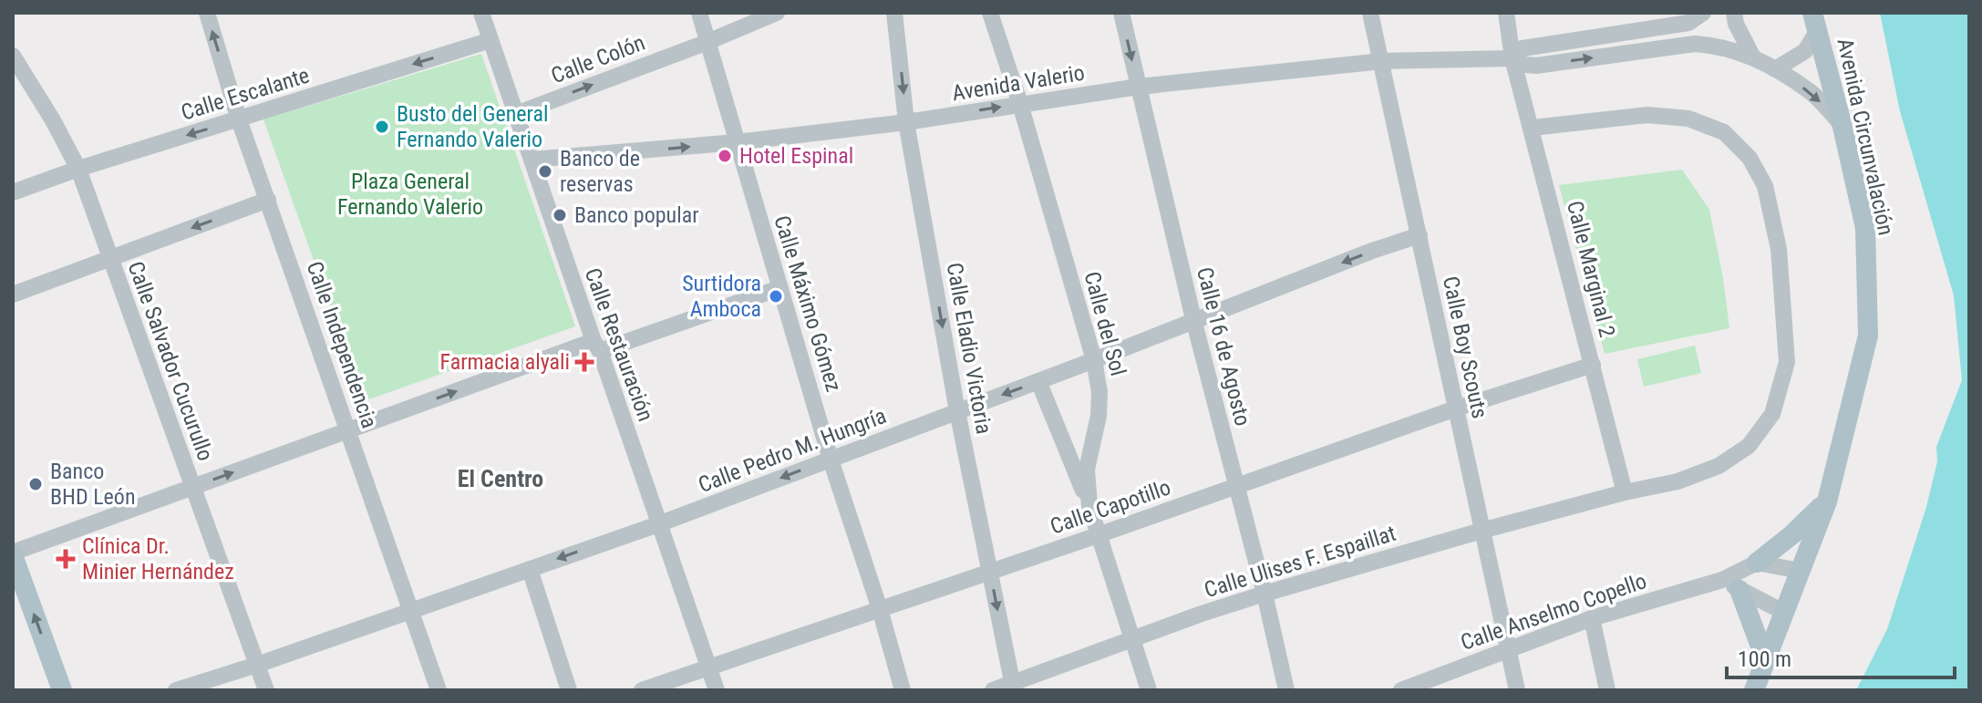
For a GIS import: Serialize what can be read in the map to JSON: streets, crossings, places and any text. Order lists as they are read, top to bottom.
{
  "streets": {
    "main road": ["Avenida Circunvalación"],
    "street": [
      "Calle Colón",
      "Avenida Valerio",
      "Calle Escalante",
      "Calle Marginal 2",
      "Calle Máximo Gómez",
      "Calle del Sol",
      "Calle Independencia",
      "Calle Restauración",
      "Calle 16 de Agosto",
      "Calle Boy Scouts",
      "Calle Eladio Victoria",
      "Calle Salvador Cucurullo",
      "Calle Pedro M. Hungría",
      "Calle Capotillo",
      "Calle Ulises F. Espaillat",
      "Calle Anselmo Copello"
    ]
  },
  "crossings": [
    ["Calle Colón", "Calle Máximo Gómez"],
    ["Calle Colón", "Calle Restauración"],
    ["Avenida Valerio", "Avenida Circunvalación"],
    ["Avenida Valerio", "Calle Marginal 2"],
    ["Avenida Valerio", "Calle Máximo Gómez"],
    ["Avenida Valerio", "Calle del Sol"],
    ["Avenida Valerio", "Calle Restauración"],
    ["Avenida Valerio", "Calle 16 de Agosto"],
    ["Avenida Valerio", "Calle Boy Scouts"],
    ["Avenida Valerio", "Calle Eladio Victoria"],
    ["Calle Escalante", "Calle Independencia"],
    ["Calle Escalante", "Calle Restauración"],
    ["Calle Escalante", "Calle Salvador Cucurullo"],
    ["Calle Marginal 2", "Calle Capotillo"],
    ["Calle Marginal 2", "Calle Ulises F. Espaillat"],
    ["Calle Máximo Gómez", "Calle Pedro M. Hungría"],
    ["Calle Máximo Gómez", "Calle Capotillo"],
    ["Calle del Sol", "Calle Pedro M. Hungría"],
    ["Calle del Sol", "Calle Capotillo"],
    ["Calle del Sol", "Calle Ulises F. Espaillat"],
    ["Calle Independencia", "Calle Pedro M. Hungría"],
    ["Calle Restauración", "Calle Pedro M. Hungría"],
    ["Calle Restauración", "Calle Capotillo"],
    ["Calle 16 de Agosto", "Calle Pedro M. Hungría"],
    ["Calle 16 de Agosto", "Calle Capotillo"],
    ["Calle 16 de Agosto", "Calle Ulises F. Espaillat"],
    ["Calle Boy Scouts", "Calle Pedro M. Hungría"],
    ["Calle Boy Scouts", "Calle Capotillo"],
    ["Calle Boy Scouts", "Calle Ulises F. Espaillat"],
    ["Calle Boy Scouts", "Calle Anselmo Copello"],
    ["Calle Eladio Victoria", "Calle Pedro M. Hungría"],
    ["Calle Eladio Victoria", "Calle Capotillo"],
    ["Calle Eladio Victoria", "Calle Ulises F. Espaillat"],
    ["Calle Salvador Cucurullo", "Calle Pedro M. Hungría"]
  ],
  "one_way": ["Calle Colón", "Calle Eladio Victoria", "Calle Pedro M. Hungría"],
  "districts": ["El Centro"],
  "parks": ["Plaza General Fernando Valerio"],
  "places": {
    "other": [
      "Busto del General Fernando Valerio",
      "Hotel Espinal",
      "Banco de reservas",
      "Banco popular",
      "Surtidora Amboca",
      "Banco BHD León"
    ],
    "health": ["Farmacia alyali", "Clínica Dr. Minier Hernández"]
  },
  "scale_bar": "100 m"
}
